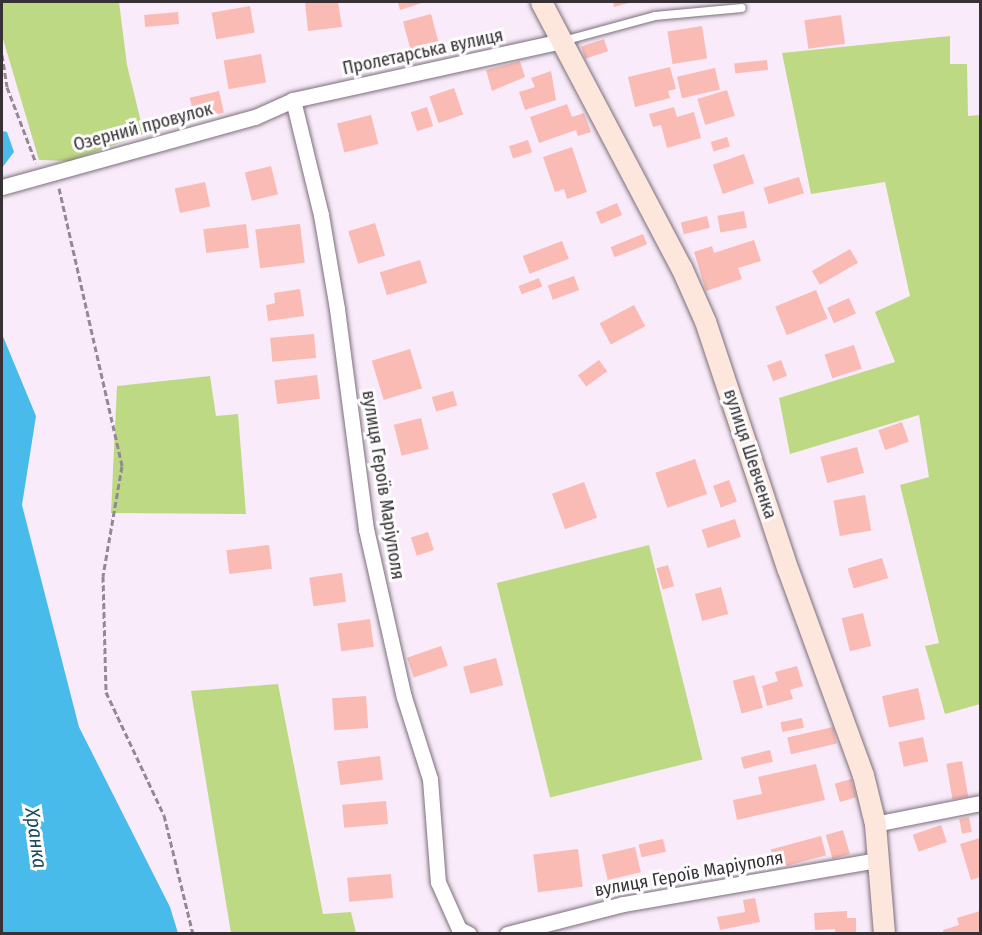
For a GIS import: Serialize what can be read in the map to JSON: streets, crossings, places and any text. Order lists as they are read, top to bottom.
{
  "streets": {
    "street": [
      "Пролетарська вулиця",
      "Озерний провулок",
      "вулиця Шевченка",
      "вулиця Героїв Маріуполя"
    ]
  },
  "crossings": [
    ["Пролетарська вулиця", "Озерний провулок"],
    ["Пролетарська вулиця", "вулиця Шевченка"],
    ["Пролетарська вулиця", "вулиця Героїв Маріуполя"],
    ["Озерний провулок", "вулиця Героїв Маріуполя"],
    ["вулиця Шевченка", "вулиця Героїв Маріуполя"]
  ],
  "water": ["Хранка"]
}
